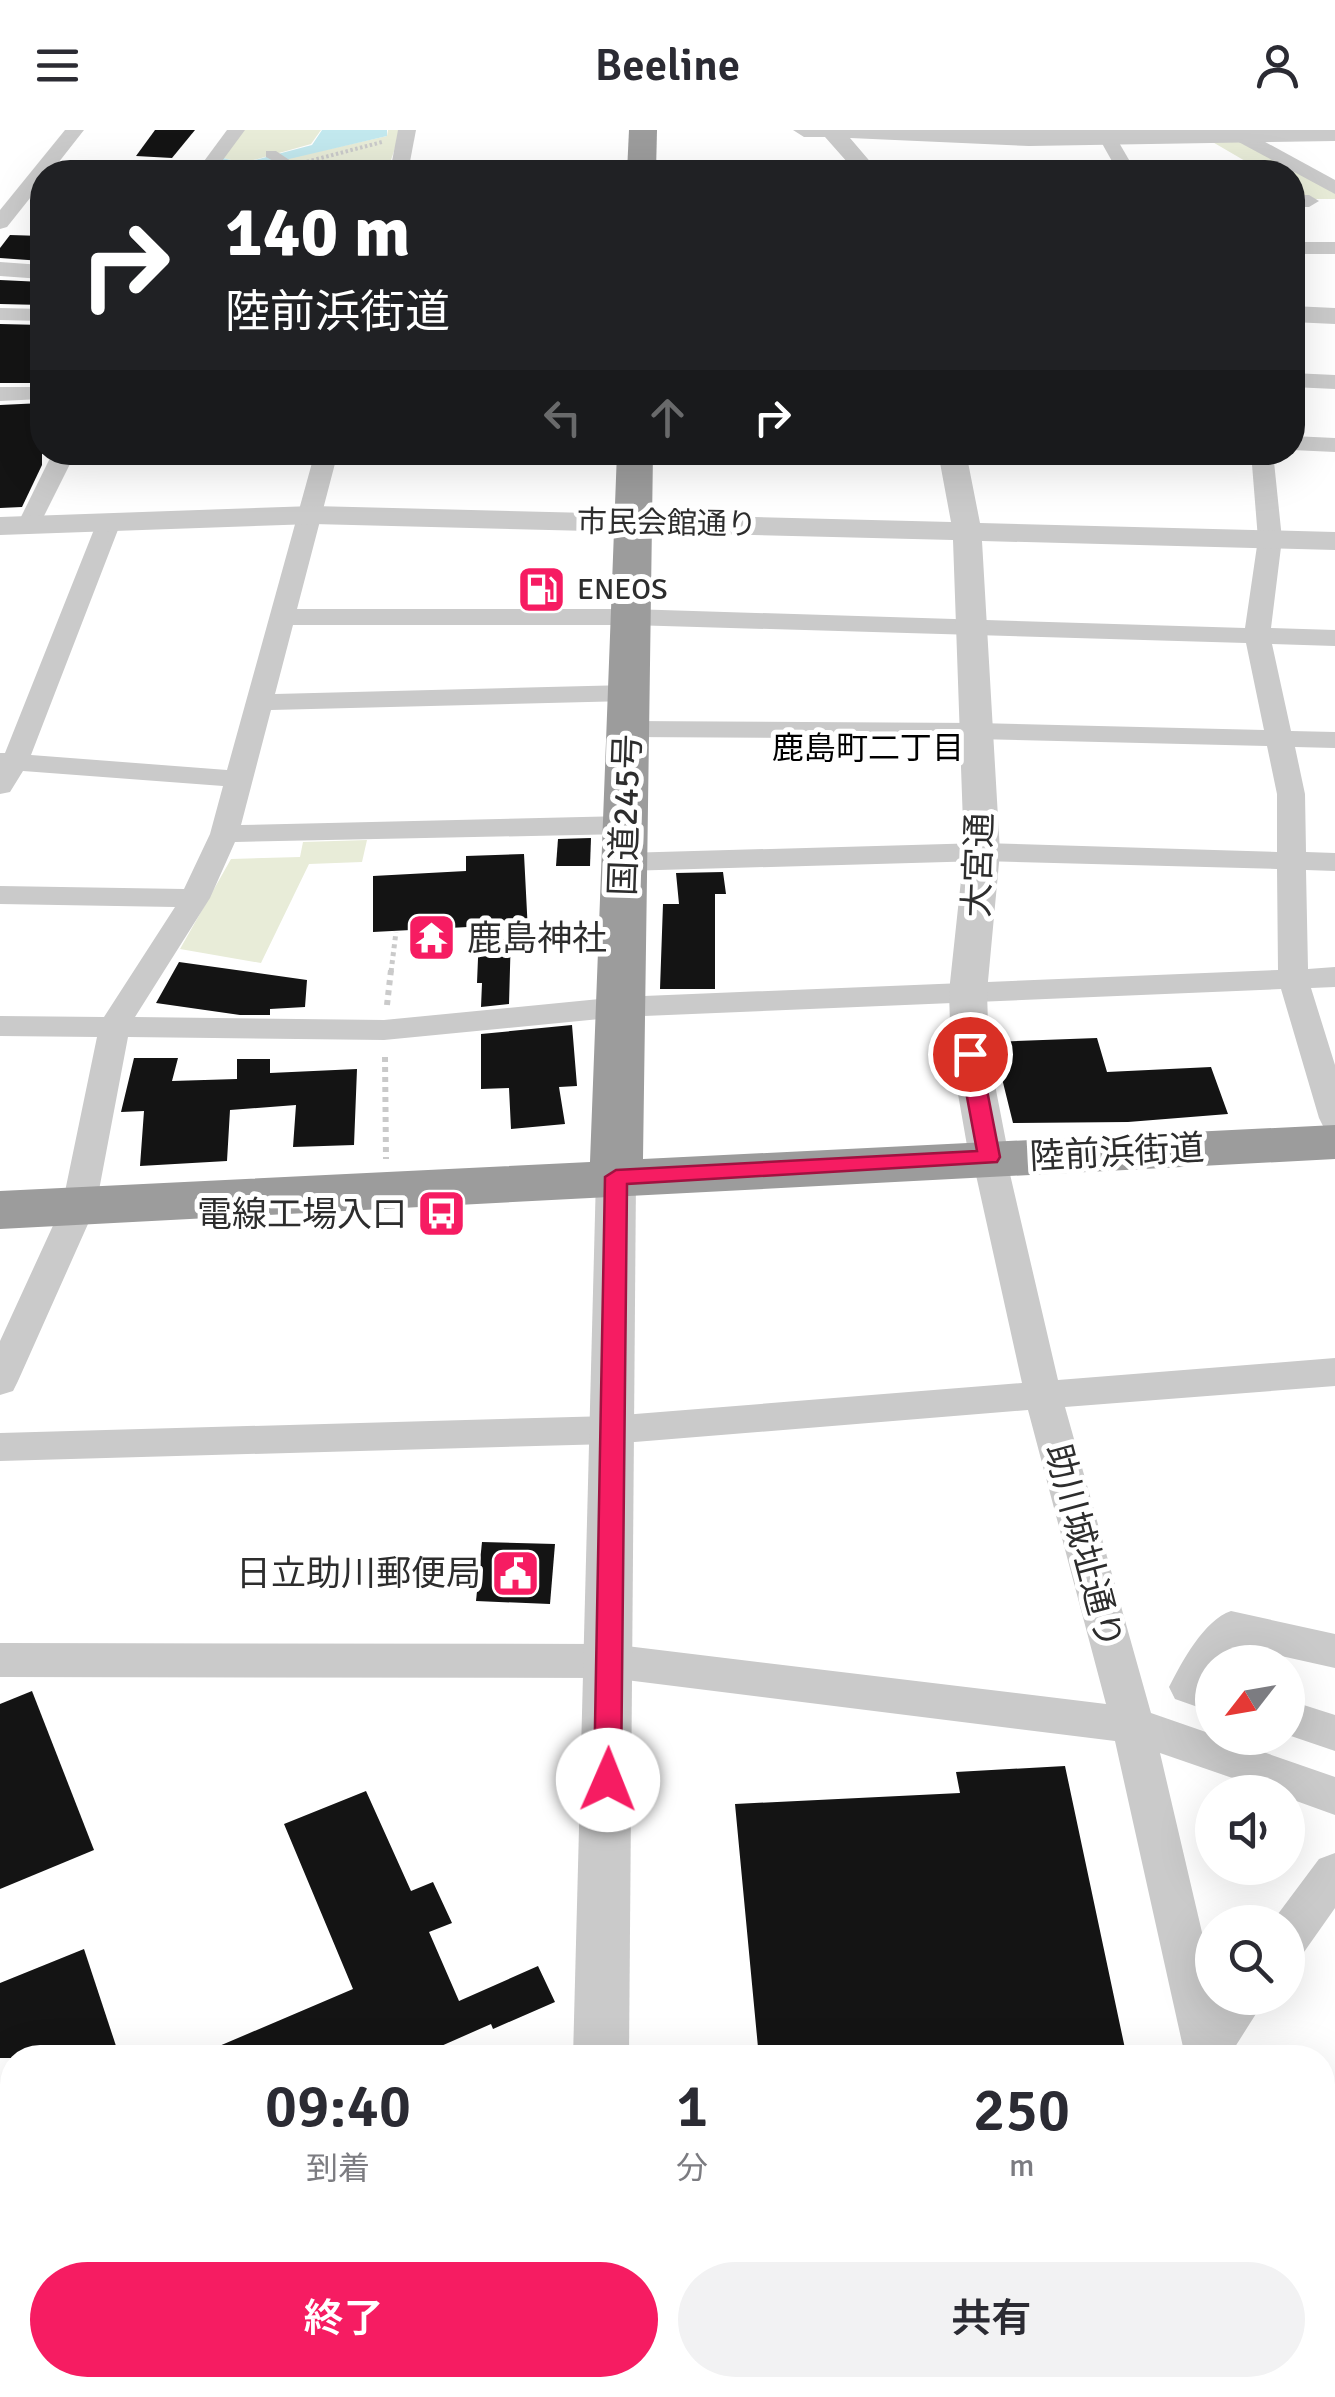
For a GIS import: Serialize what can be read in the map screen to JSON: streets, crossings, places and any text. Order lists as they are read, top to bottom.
{
  "streets": {
    "highway": ["国道245号", "陸前浜街道"],
    "street": ["市民会館通り", "大宮通", "助川城址通り"]
  },
  "crossings": [
    ["市民会館通り", "国道245号"],
    ["市民会館通り", "大宮通"],
    ["国道245号", "陸前浜街道"],
    ["大宮通", "陸前浜街道"],
    ["大宮通", "助川城址通り"],
    ["陸前浜街道", "助川城址通り"]
  ],
  "districts": ["鹿島町二丁目"],
  "places": {
    "fuel station": ["ENEOS"],
    "temple": ["鹿島神社"],
    "bus stop": ["電線工場入口"],
    "public building": ["日立助川郵便局"]
  },
  "north": "bottom left",
  "page": {
    "header": "Beeline",
    "turn": ["140 m", "陸前浜街道"],
    "eta": [
      "09:40",
      "到着",
      "1",
      "分",
      "250",
      "m"
    ],
    "buttons": ["終了", "共有"]
  }
}
